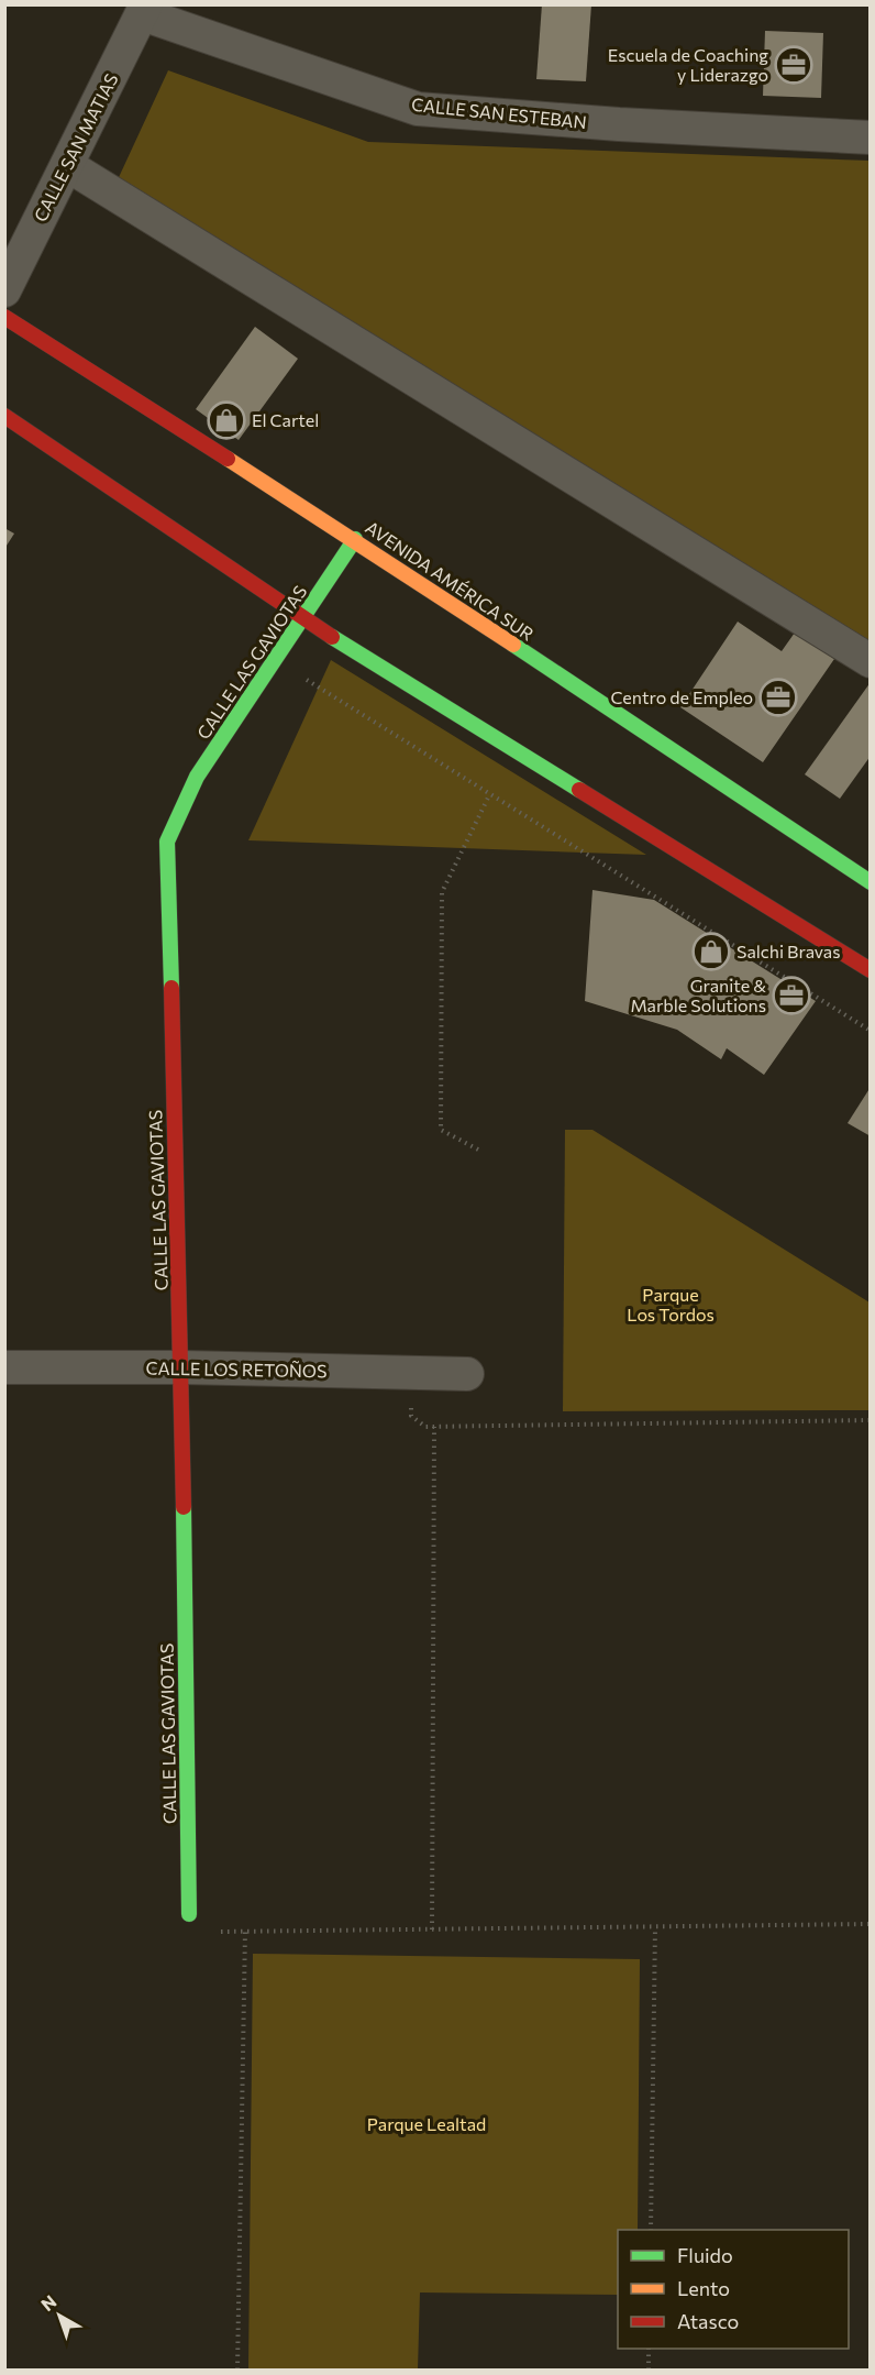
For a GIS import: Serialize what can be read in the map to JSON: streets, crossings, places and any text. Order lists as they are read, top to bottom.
{
  "streets": {
    "main road": ["AVENIDA AMÉRICA SUR", "CALLE LAS GAVIOTAS"],
    "street": ["CALLE SAN ESTEBAN", "CALLE SAN MATIAS", "CALLE LOS RETOÑOS"]
  },
  "crossings": [
    ["CALLE SAN ESTEBAN", "CALLE SAN MATIAS"],
    ["AVENIDA AMÉRICA SUR", "CALLE LAS GAVIOTAS"],
    ["CALLE LAS GAVIOTAS", "CALLE LOS RETOÑOS"]
  ],
  "parks": ["Parque Los Tordos", "Parque Lealtad"],
  "places": {
    "office": ["Escuela de Coaching y Liderazgo", "Centro de Empleo", "Granite & Marble Solutions"],
    "shop": ["El Cartel", "Salchi Bravas"]
  },
  "legend": ["Fluido", "Lento", "Atasco"],
  "north": "top left"
}
